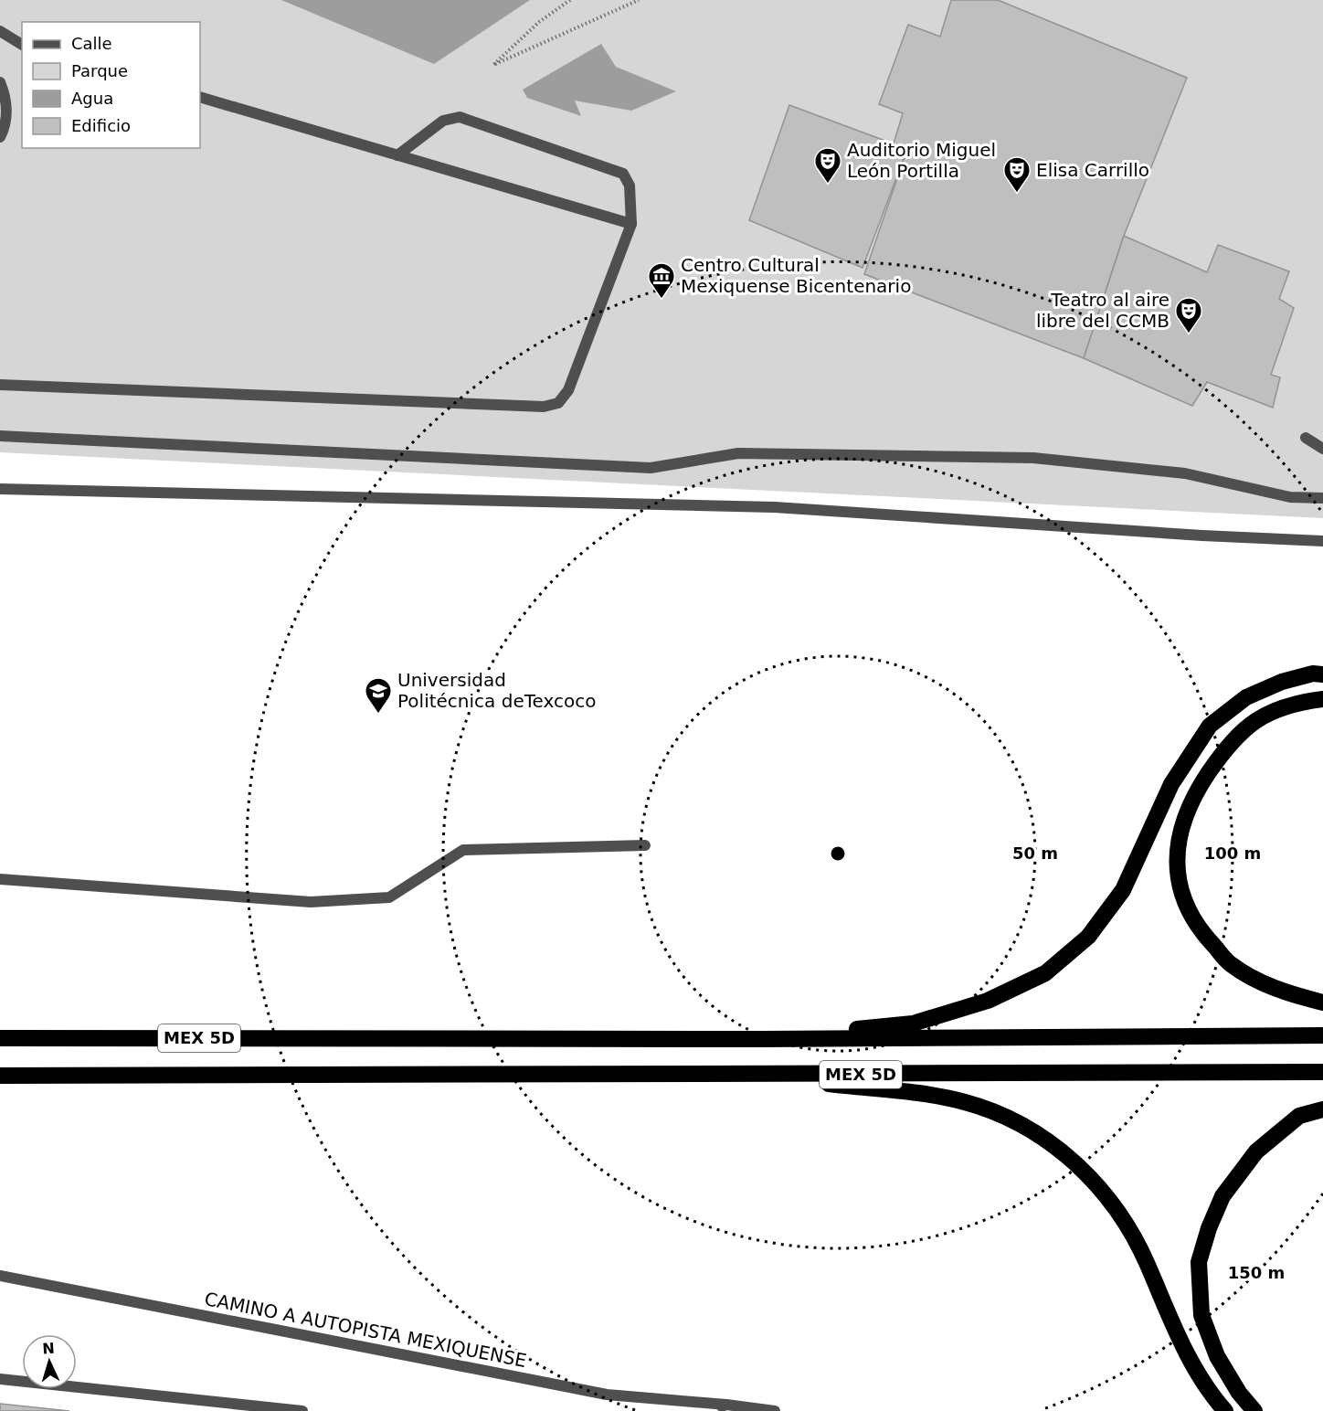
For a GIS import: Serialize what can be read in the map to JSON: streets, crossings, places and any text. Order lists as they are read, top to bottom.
{
  "streets": {
    "highway": ["MEX 5D"],
    "street": ["CAMINO A AUTOPISTA MEXIQUENSE"]
  },
  "places": {
    "theatre": ["Auditorio Miguel León Portilla", "Elisa Carrillo", "Teatro al aire libre del CCMB"],
    "museum": ["Centro Cultural Mexiquense Bicentenario"],
    "school or university": ["Universidad Politécnica deTexcoco"]
  },
  "legend": [
    "Calle",
    "Parque",
    "Agua",
    "Edificio"
  ],
  "north": "top",
  "rings": ["50 m", "100 m", "150 m"]
}
